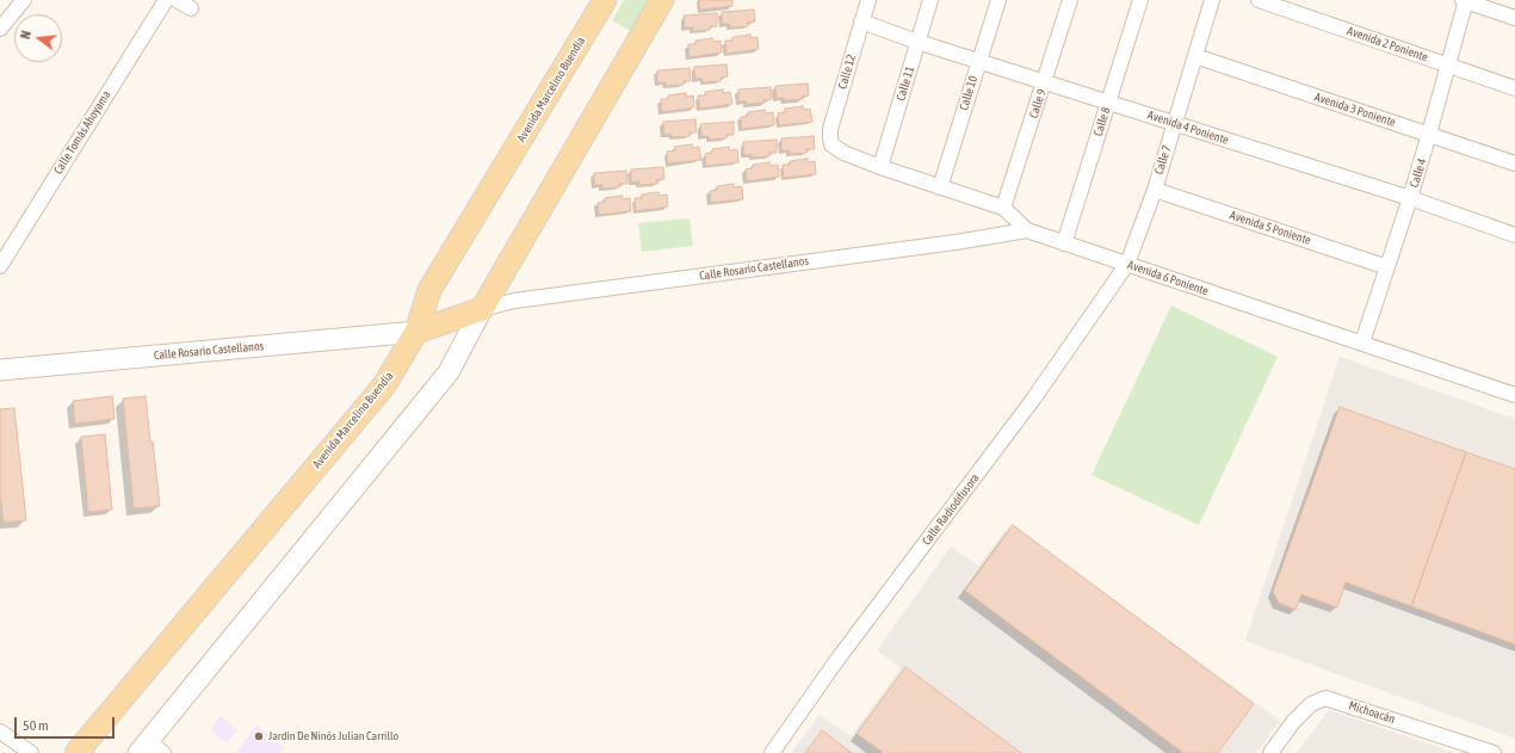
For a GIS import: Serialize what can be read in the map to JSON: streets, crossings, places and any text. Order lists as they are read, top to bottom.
{
  "streets": {
    "main road": ["Avenida Marcelino Buendía"],
    "street": [
      "Avenida 2 Poniente",
      "Calle 12",
      "Calle 11",
      "Calle 10",
      "Calle 9",
      "Avenida 3 Poniente",
      "Calle 8",
      "Avenida 4 Poniente",
      "Calle Tomás Ahoyama",
      "Calle 7",
      "Calle 4",
      "Avenida 5 Poniente",
      "Calle Rosario Castellanos",
      "Avenida 6 Poniente",
      "Calle Radiodifusora",
      "Michoacán"
    ]
  },
  "crossings": [
    ["Avenida 2 Poniente", "Calle 4"],
    ["Calle 12", "Avenida 4 Poniente"],
    ["Calle 12", "Avenida 6 Poniente"],
    ["Calle 11", "Avenida 4 Poniente"],
    ["Calle 11", "Avenida 6 Poniente"],
    ["Avenida Marcelino Buendía", "Calle Rosario Castellanos"],
    ["Calle 10", "Avenida 4 Poniente"],
    ["Calle 10", "Avenida 6 Poniente"],
    ["Calle 9", "Avenida 4 Poniente"],
    ["Calle 9", "Avenida 6 Poniente"],
    ["Avenida 3 Poniente", "Calle 7"],
    ["Avenida 3 Poniente", "Calle 4"],
    ["Calle 8", "Avenida 4 Poniente"],
    ["Calle 8", "Avenida 6 Poniente"],
    ["Avenida 4 Poniente", "Calle 7"],
    ["Avenida 4 Poniente", "Calle 4"],
    ["Calle 7", "Avenida 5 Poniente"],
    ["Calle 7", "Avenida 6 Poniente"],
    ["Calle 7", "Calle Radiodifusora"],
    ["Calle 4", "Avenida 5 Poniente"],
    ["Calle 4", "Avenida 6 Poniente"],
    ["Calle Rosario Castellanos", "Avenida 6 Poniente"],
    ["Avenida 6 Poniente", "Calle Radiodifusora"]
  ],
  "places": ["Jardín De Ninõs Julian Carrillo"],
  "scale_bar": "50 m",
  "north": "left"
}
